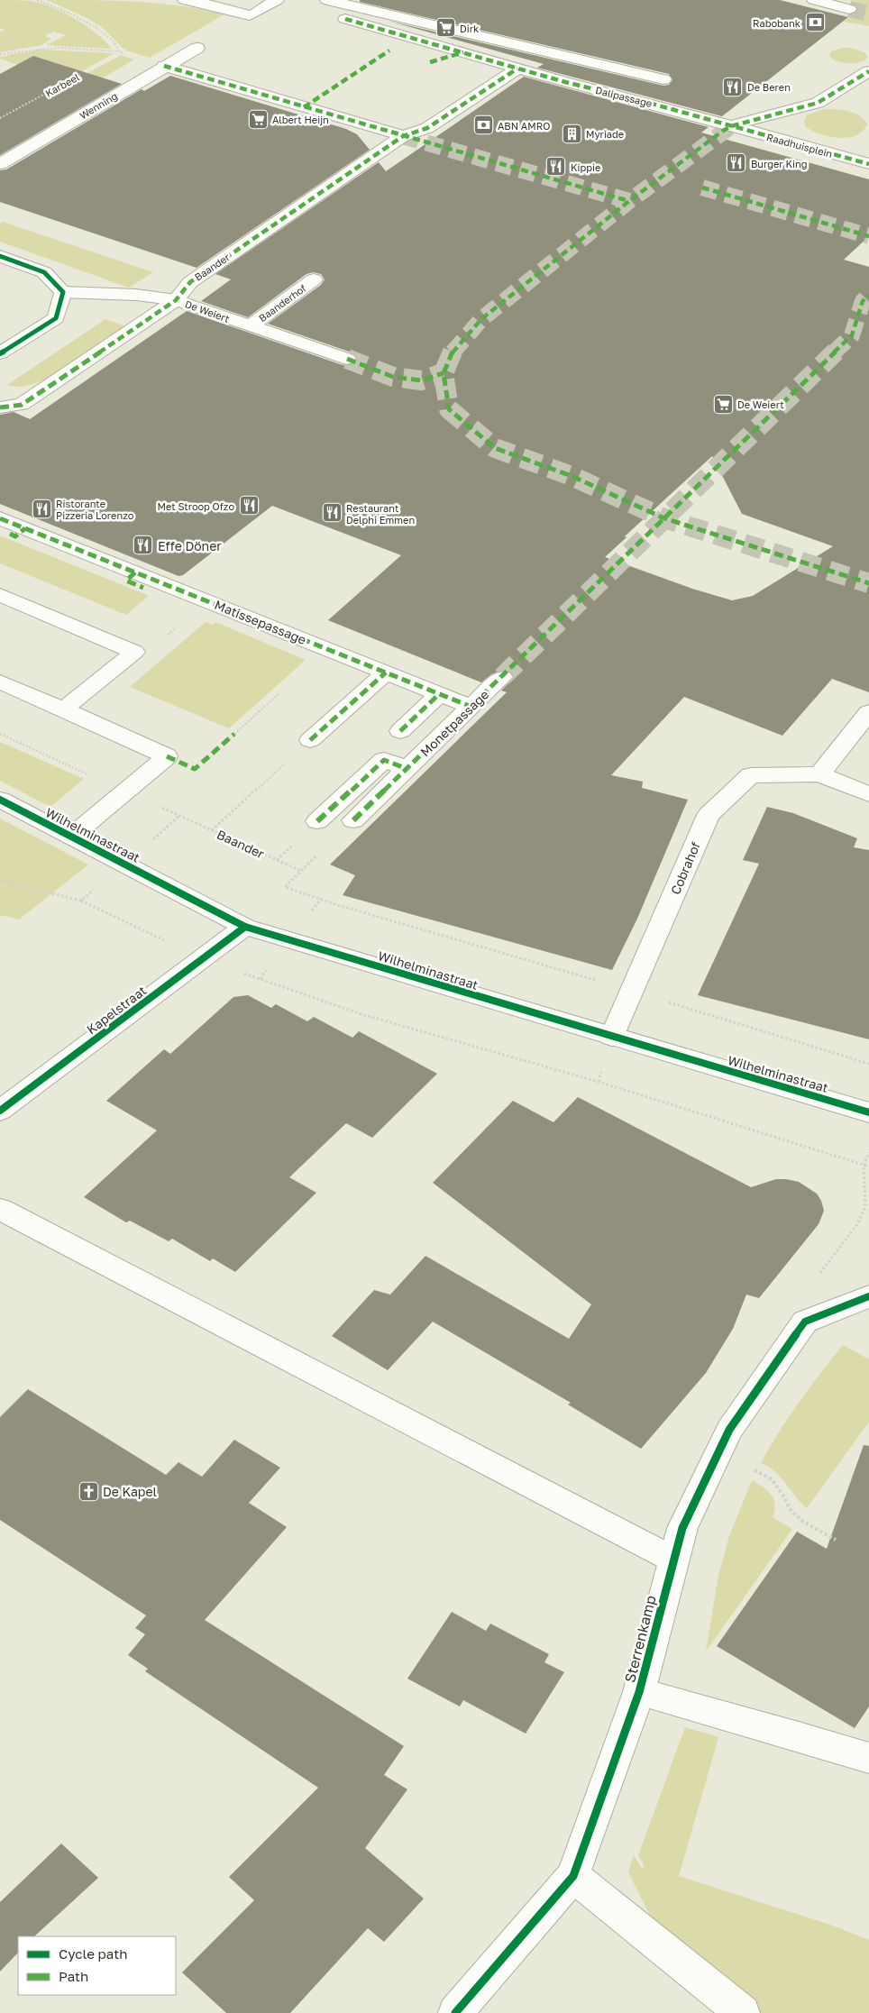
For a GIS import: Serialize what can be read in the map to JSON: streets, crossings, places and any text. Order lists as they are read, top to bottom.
{
  "streets": {
    "street": [
      "Dalipassage",
      "Wenning",
      "Raadhuisplein",
      "Baander",
      "Baanderhof",
      "De Weiert",
      "Matissepassage",
      "Monetpassage",
      "Wilhelminastraat",
      "Cobrahof",
      "Kapelstraat",
      "Sterrenkamp"
    ],
    "path": ["Karbeel"]
  },
  "crossings": [
    ["Dalipassage", "Raadhuisplein"],
    ["Dalipassage", "Baander"],
    ["Baander", "De Weiert"],
    ["Baander", "Cobrahof"],
    ["Baanderhof", "De Weiert"],
    ["Matissepassage", "Monetpassage"],
    ["Wilhelminastraat", "Cobrahof"],
    ["Wilhelminastraat", "Kapelstraat"]
  ],
  "places": {
    "bank": ["Rabobank", "ABN AMRO"],
    "supermarket": ["Dirk", "Albert Heijn", "De Weiert"],
    "restaurant": [
      "De Beren",
      "Burger King",
      "Kippie",
      "Met Stroop Ofzo",
      "Ristorante Pizzeria Lorenzo",
      "Restaurant Delphi Emmen",
      "Effe Döner"
    ],
    "building": ["Myriade"],
    "church": ["De Kapel"]
  },
  "legend": ["Cycle path", "Path"]
}
